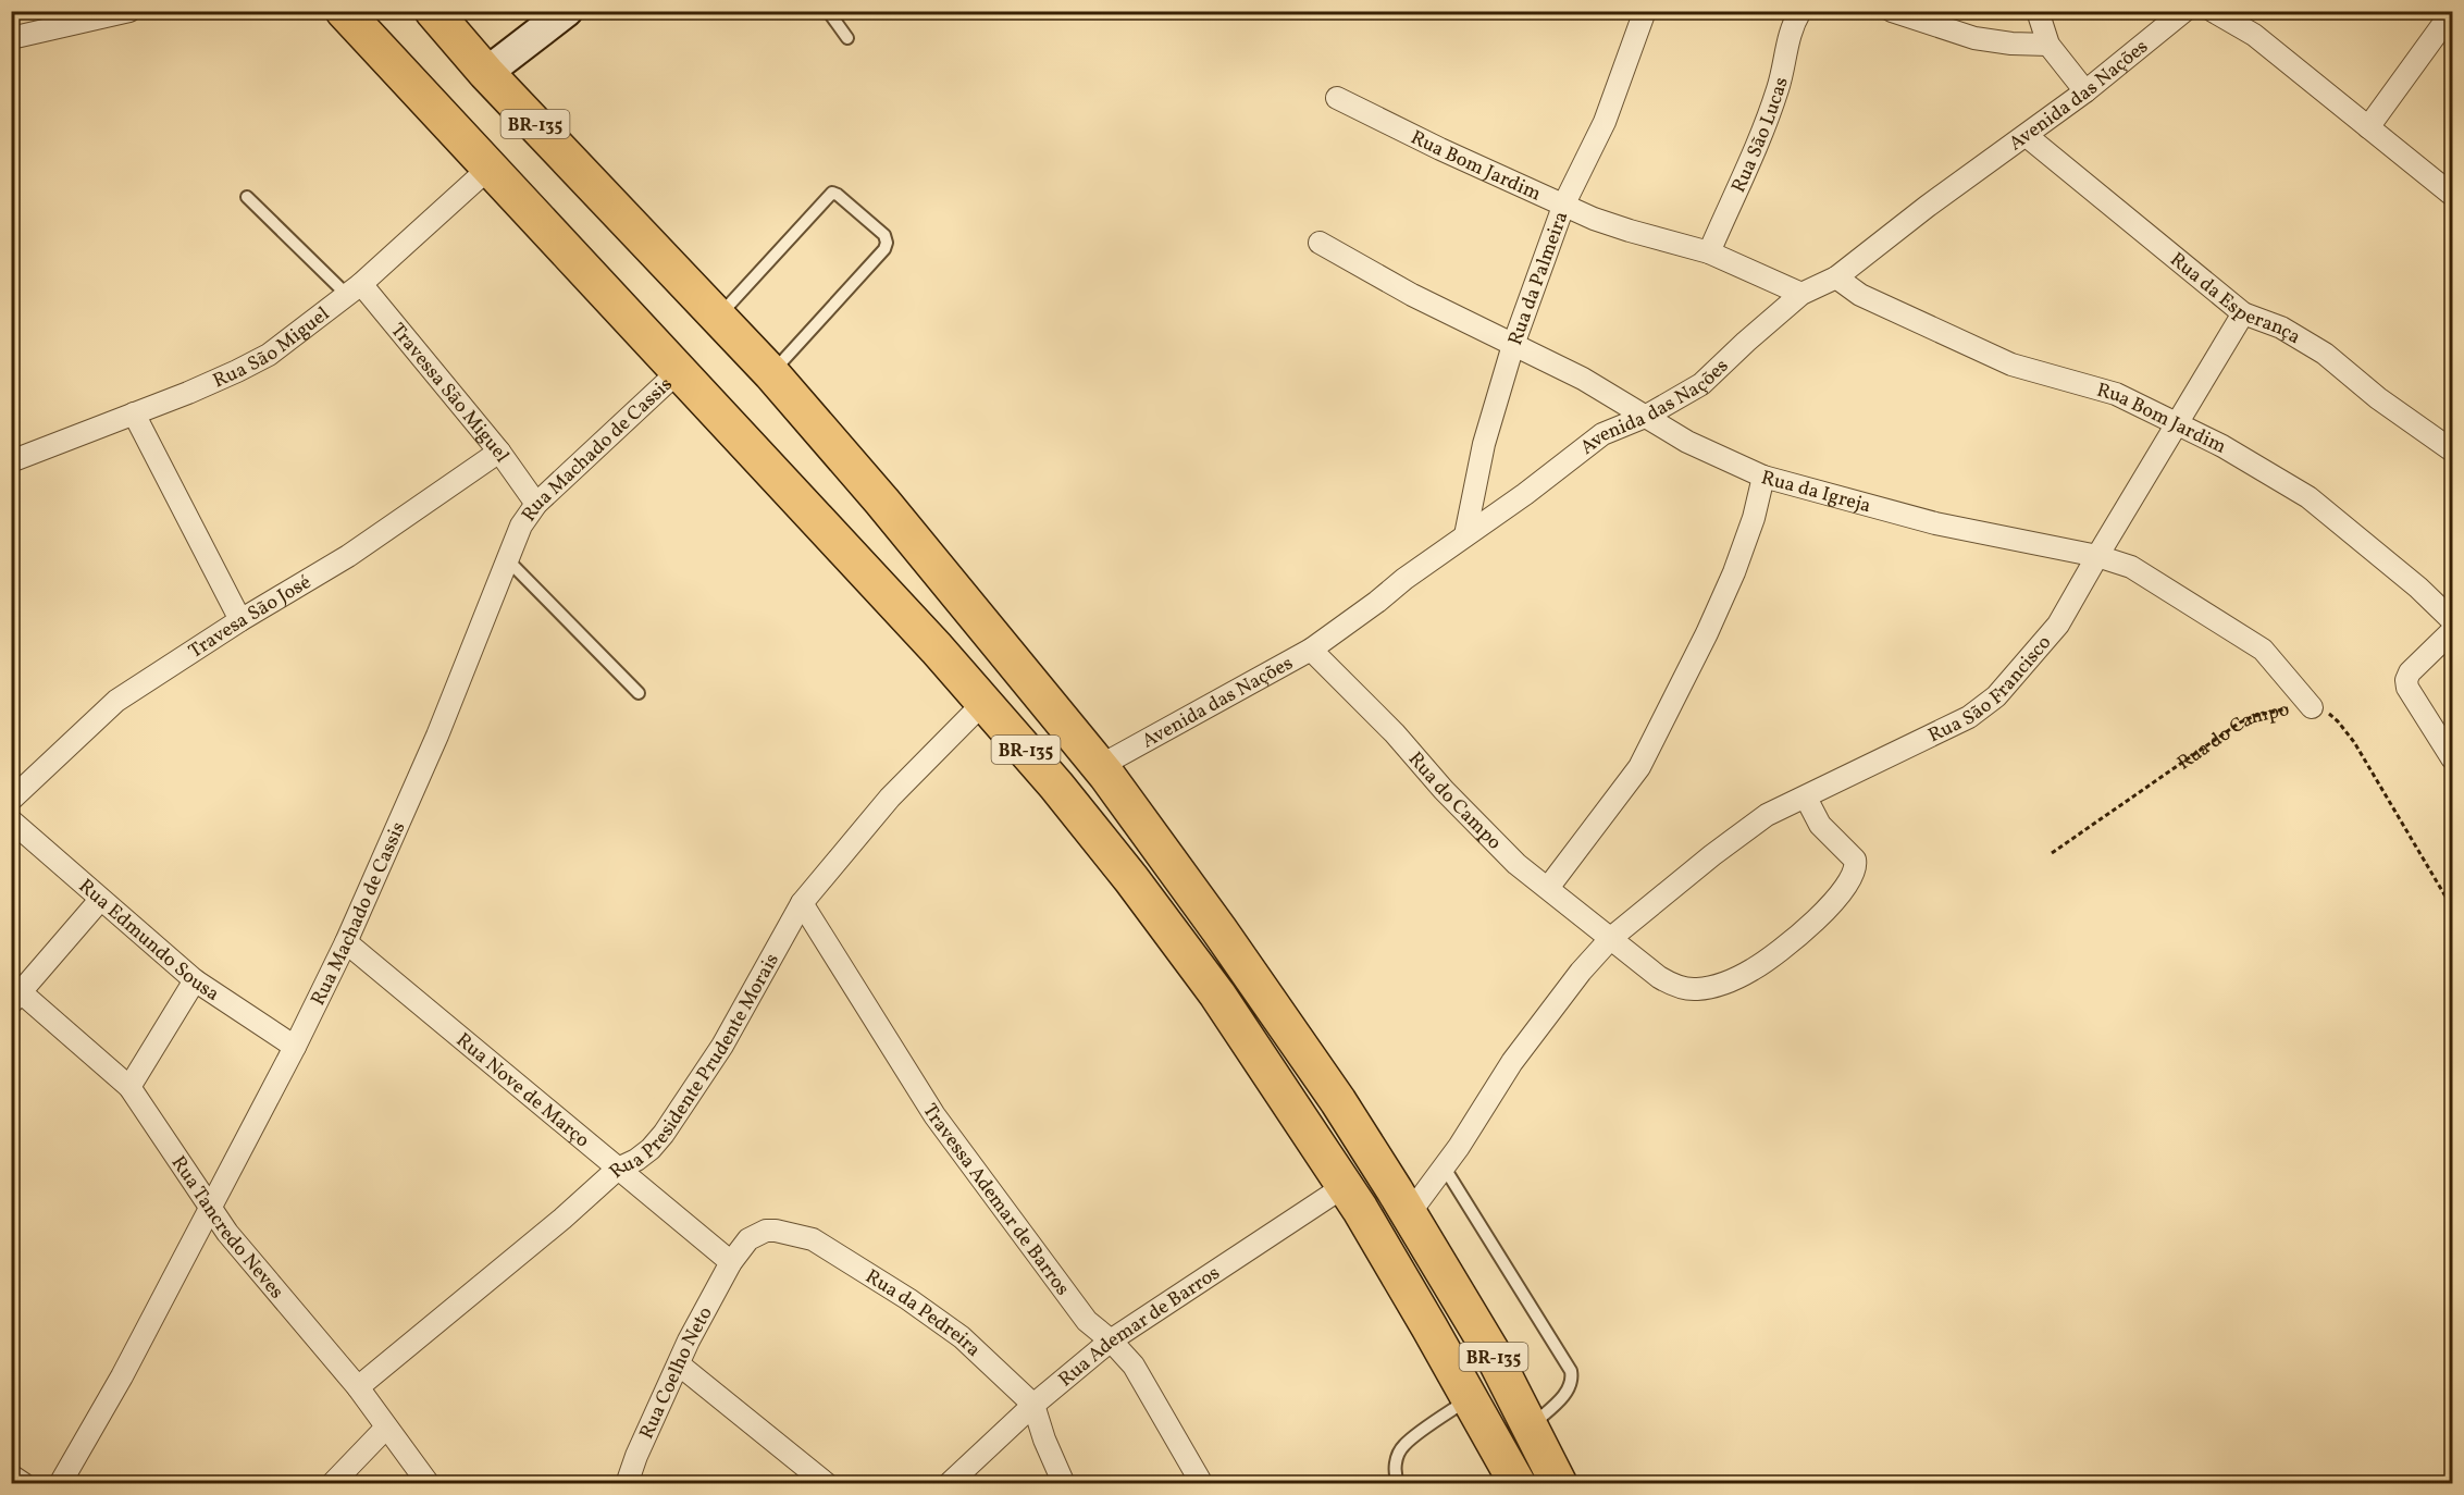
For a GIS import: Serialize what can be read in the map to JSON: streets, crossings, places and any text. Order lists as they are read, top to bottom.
{
  "streets": {
    "highway": ["BR-135"],
    "street": [
      "Avenida das Nações",
      "Rua São Lucas",
      "Rua Bom Jardim",
      "Rua da Palmeira",
      "Rua da Esperança",
      "Rua São Miguel",
      "Travessa São Miguel",
      "Rua Machado de Cassis",
      "Rua da Igreja",
      "Travesa São José",
      "Rua São Francisco",
      "Rua do Campo",
      "Rua Edmundo Sousa",
      "Rua Presidente Prudente Morais",
      "Rua Nove de Março",
      "Travessa Ademar de Barros",
      "Rua Tancredo Neves",
      "Rua da Pedreira",
      "Rua Ademar de Barros",
      "Rua Coelho Neto"
    ]
  },
  "crossings": [
    ["Avenida das Nações", "BR-135"],
    ["Avenida das Nações", "Rua Bom Jardim"],
    ["Avenida das Nações", "Rua da Palmeira"],
    ["Avenida das Nações", "Rua da Esperança"],
    ["Avenida das Nações", "Rua da Igreja"],
    ["Avenida das Nações", "Rua do Campo"],
    ["BR-135", "Rua São Miguel"],
    ["BR-135", "Rua Machado de Cassis"],
    ["BR-135", "Rua Presidente Prudente Morais"],
    ["BR-135", "Rua Ademar de Barros"],
    ["Rua São Lucas", "Rua Bom Jardim"],
    ["Rua Bom Jardim", "Rua da Palmeira"],
    ["Rua Bom Jardim", "Rua São Francisco"],
    ["Rua da Palmeira", "Rua da Igreja"],
    ["Rua da Esperança", "Rua São Francisco"],
    ["Rua São Miguel", "Travessa São Miguel"],
    ["Travessa São Miguel", "Rua Machado de Cassis"],
    ["Travessa São Miguel", "Travesa São José"],
    ["Rua Machado de Cassis", "Rua Edmundo Sousa"],
    ["Rua Machado de Cassis", "Rua Nove de Março"],
    ["Rua Machado de Cassis", "Rua Tancredo Neves"],
    ["Rua da Igreja", "Rua São Francisco"],
    ["Rua da Igreja", "Rua do Campo"],
    ["Rua São Francisco", "Rua do Campo"],
    ["Rua Presidente Prudente Morais", "Rua Nove de Março"],
    ["Rua Presidente Prudente Morais", "Travessa Ademar de Barros"],
    ["Rua Presidente Prudente Morais", "Rua Tancredo Neves"],
    ["Rua Nove de Março", "Rua da Pedreira"],
    ["Rua Nove de Março", "Rua Coelho Neto"],
    ["Travessa Ademar de Barros", "Rua Ademar de Barros"],
    ["Rua da Pedreira", "Rua Ademar de Barros"],
    ["Rua da Pedreira", "Rua Coelho Neto"]
  ]
}
